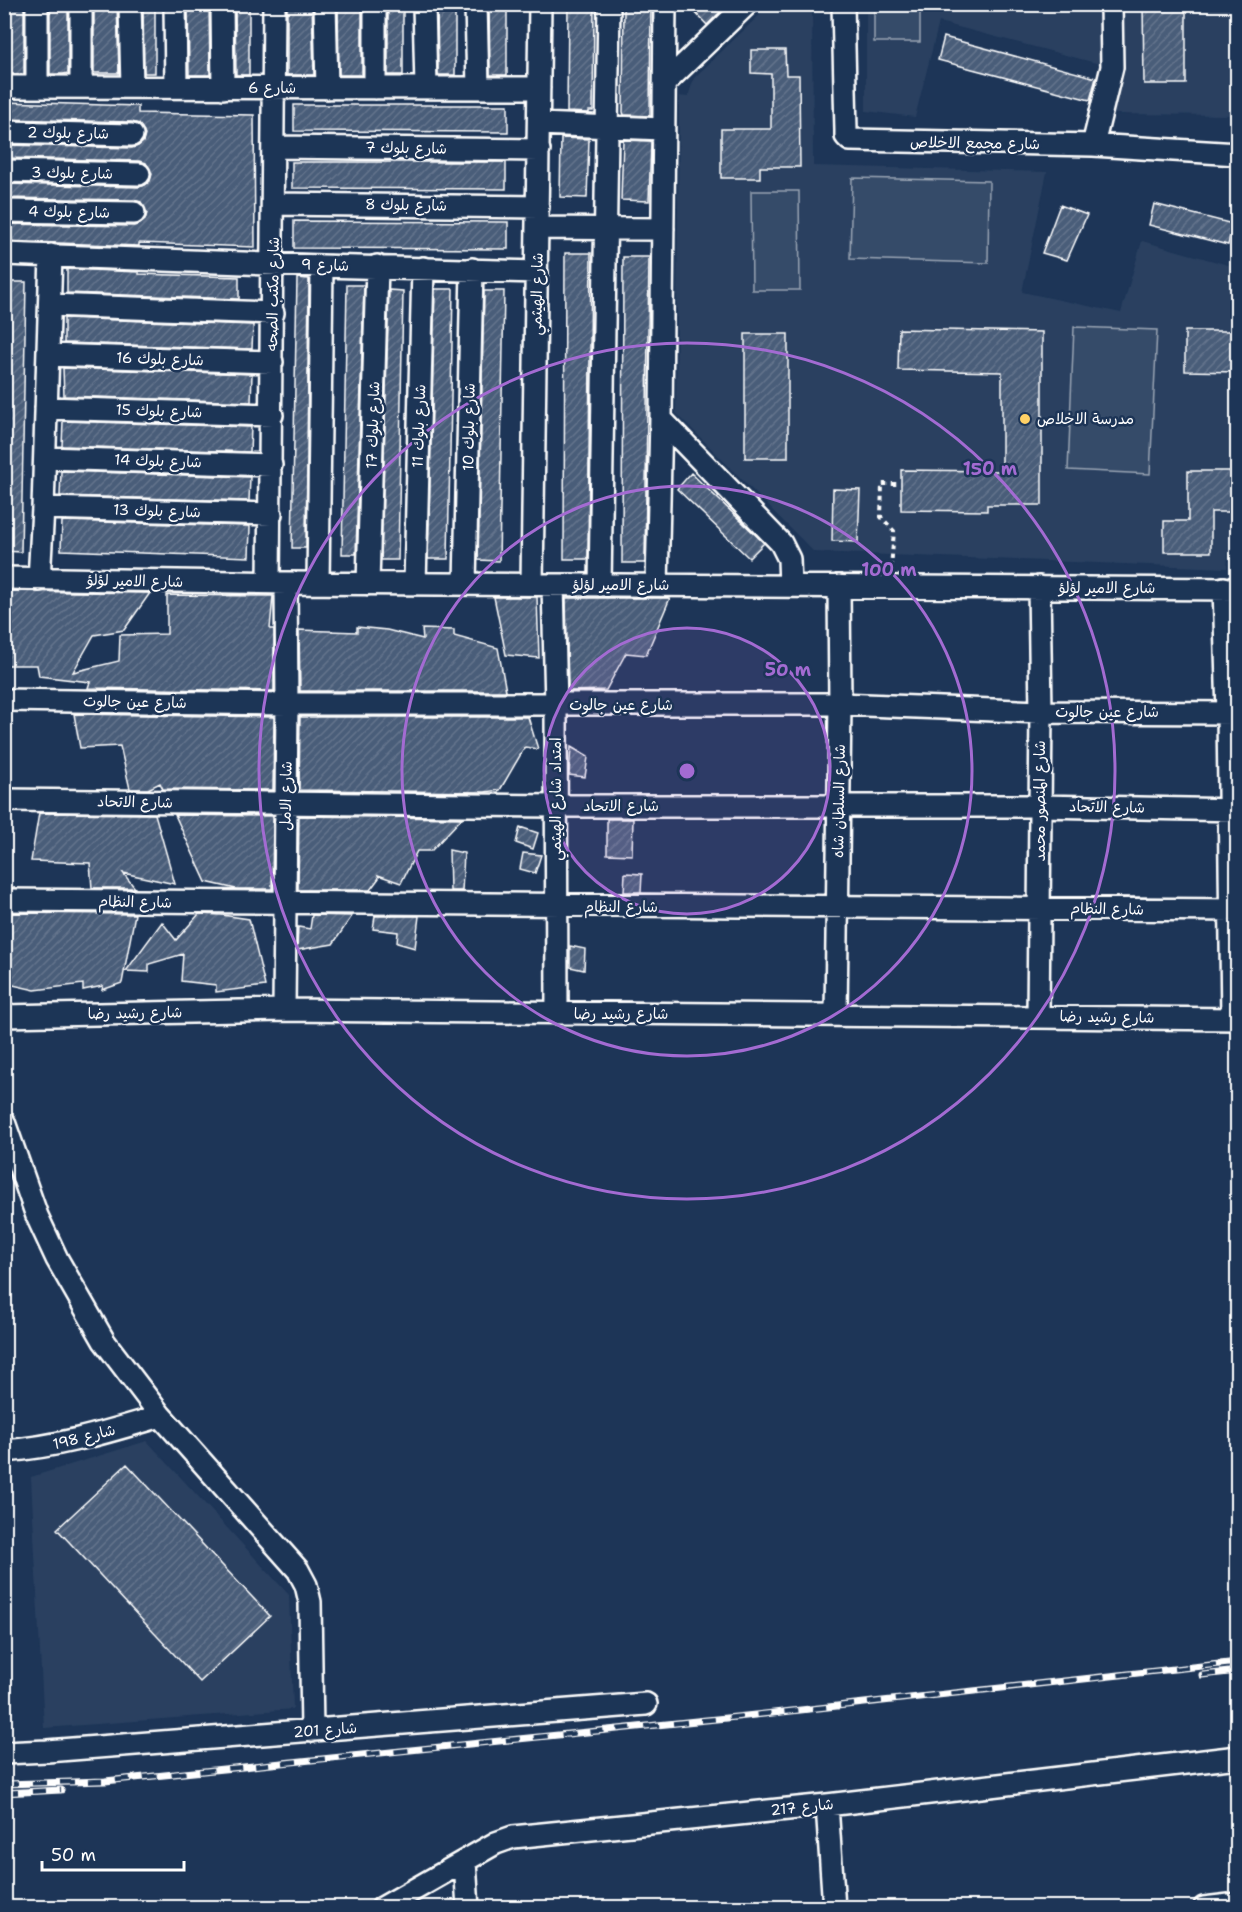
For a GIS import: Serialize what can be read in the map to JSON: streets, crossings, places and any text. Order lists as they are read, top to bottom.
{
  "streets": {
    "street": [
      "شارع 6",
      "شارع بلوك 2",
      "شارع مجمع الاخلاص",
      "شارع بلوك 7",
      "شارع بلوك 3",
      "شارع بلوك 8",
      "شارع بلوك 4",
      "شارع 9",
      "شارع مكتب الصحه",
      "شارع الهيثمي",
      "شارع بلوك 16",
      "شارع بلوك 15",
      "شارع بلوك 17",
      "شارع بلوك 11",
      "شارع بلوك 10",
      "شارع بلوك 14",
      "شارع بلوك 13",
      "شارع الامير لؤلؤ",
      "شارع عين جالوت",
      "شارع الامل",
      "امتداد شارع الهيثمي",
      "شارع السلطان شاه",
      "شارع المنصور محمد",
      "شارع الاتحاد",
      "شارع النظام",
      "شارع رشيد رضا",
      "شارع 198",
      "شارع 201",
      "شارع 217"
    ]
  },
  "crossings": [
    ["شارع 6", "شارع مكتب الصحه"],
    ["شارع 6", "شارع الهيثمي"],
    ["شارع بلوك 7", "شارع مكتب الصحه"],
    ["شارع بلوك 7", "شارع الهيثمي"],
    ["شارع بلوك 8", "شارع مكتب الصحه"],
    ["شارع بلوك 8", "شارع الهيثمي"],
    ["شارع 9", "شارع مكتب الصحه"],
    ["شارع 9", "شارع الهيثمي"],
    ["شارع 9", "شارع بلوك 17"],
    ["شارع 9", "شارع بلوك 11"],
    ["شارع 9", "شارع بلوك 10"],
    ["شارع مكتب الصحه", "شارع بلوك 16"],
    ["شارع مكتب الصحه", "شارع بلوك 15"],
    ["شارع مكتب الصحه", "شارع بلوك 14"],
    ["شارع مكتب الصحه", "شارع بلوك 13"],
    ["شارع مكتب الصحه", "شارع الامير لؤلؤ"],
    ["شارع مكتب الصحه", "شارع الامل"],
    ["شارع الهيثمي", "شارع الامير لؤلؤ"],
    ["شارع بلوك 17", "شارع الامير لؤلؤ"],
    ["شارع بلوك 11", "شارع الامير لؤلؤ"],
    ["شارع بلوك 10", "شارع الامير لؤلؤ"],
    ["شارع الامير لؤلؤ", "شارع الامل"],
    ["شارع الامير لؤلؤ", "امتداد شارع الهيثمي"],
    ["شارع الامير لؤلؤ", "شارع السلطان شاه"],
    ["شارع الامير لؤلؤ", "شارع المنصور محمد"],
    ["شارع عين جالوت", "شارع الامل"],
    ["شارع عين جالوت", "امتداد شارع الهيثمي"],
    ["شارع عين جالوت", "شارع السلطان شاه"],
    ["شارع عين جالوت", "شارع المنصور محمد"],
    ["شارع الامل", "شارع الاتحاد"],
    ["شارع الامل", "شارع النظام"],
    ["شارع الامل", "شارع رشيد رضا"],
    ["امتداد شارع الهيثمي", "شارع الاتحاد"],
    ["امتداد شارع الهيثمي", "شارع النظام"],
    ["امتداد شارع الهيثمي", "شارع رشيد رضا"],
    ["شارع السلطان شاه", "شارع الاتحاد"],
    ["شارع السلطان شاه", "شارع النظام"],
    ["شارع السلطان شاه", "شارع رشيد رضا"],
    ["شارع المنصور محمد", "شارع الاتحاد"],
    ["شارع المنصور محمد", "شارع النظام"],
    ["شارع المنصور محمد", "شارع رشيد رضا"]
  ],
  "places": ["مدرسة الاخلاص"],
  "scale_bar": "50 m",
  "rings": ["150 m", "100 m", "50 m"]
}
